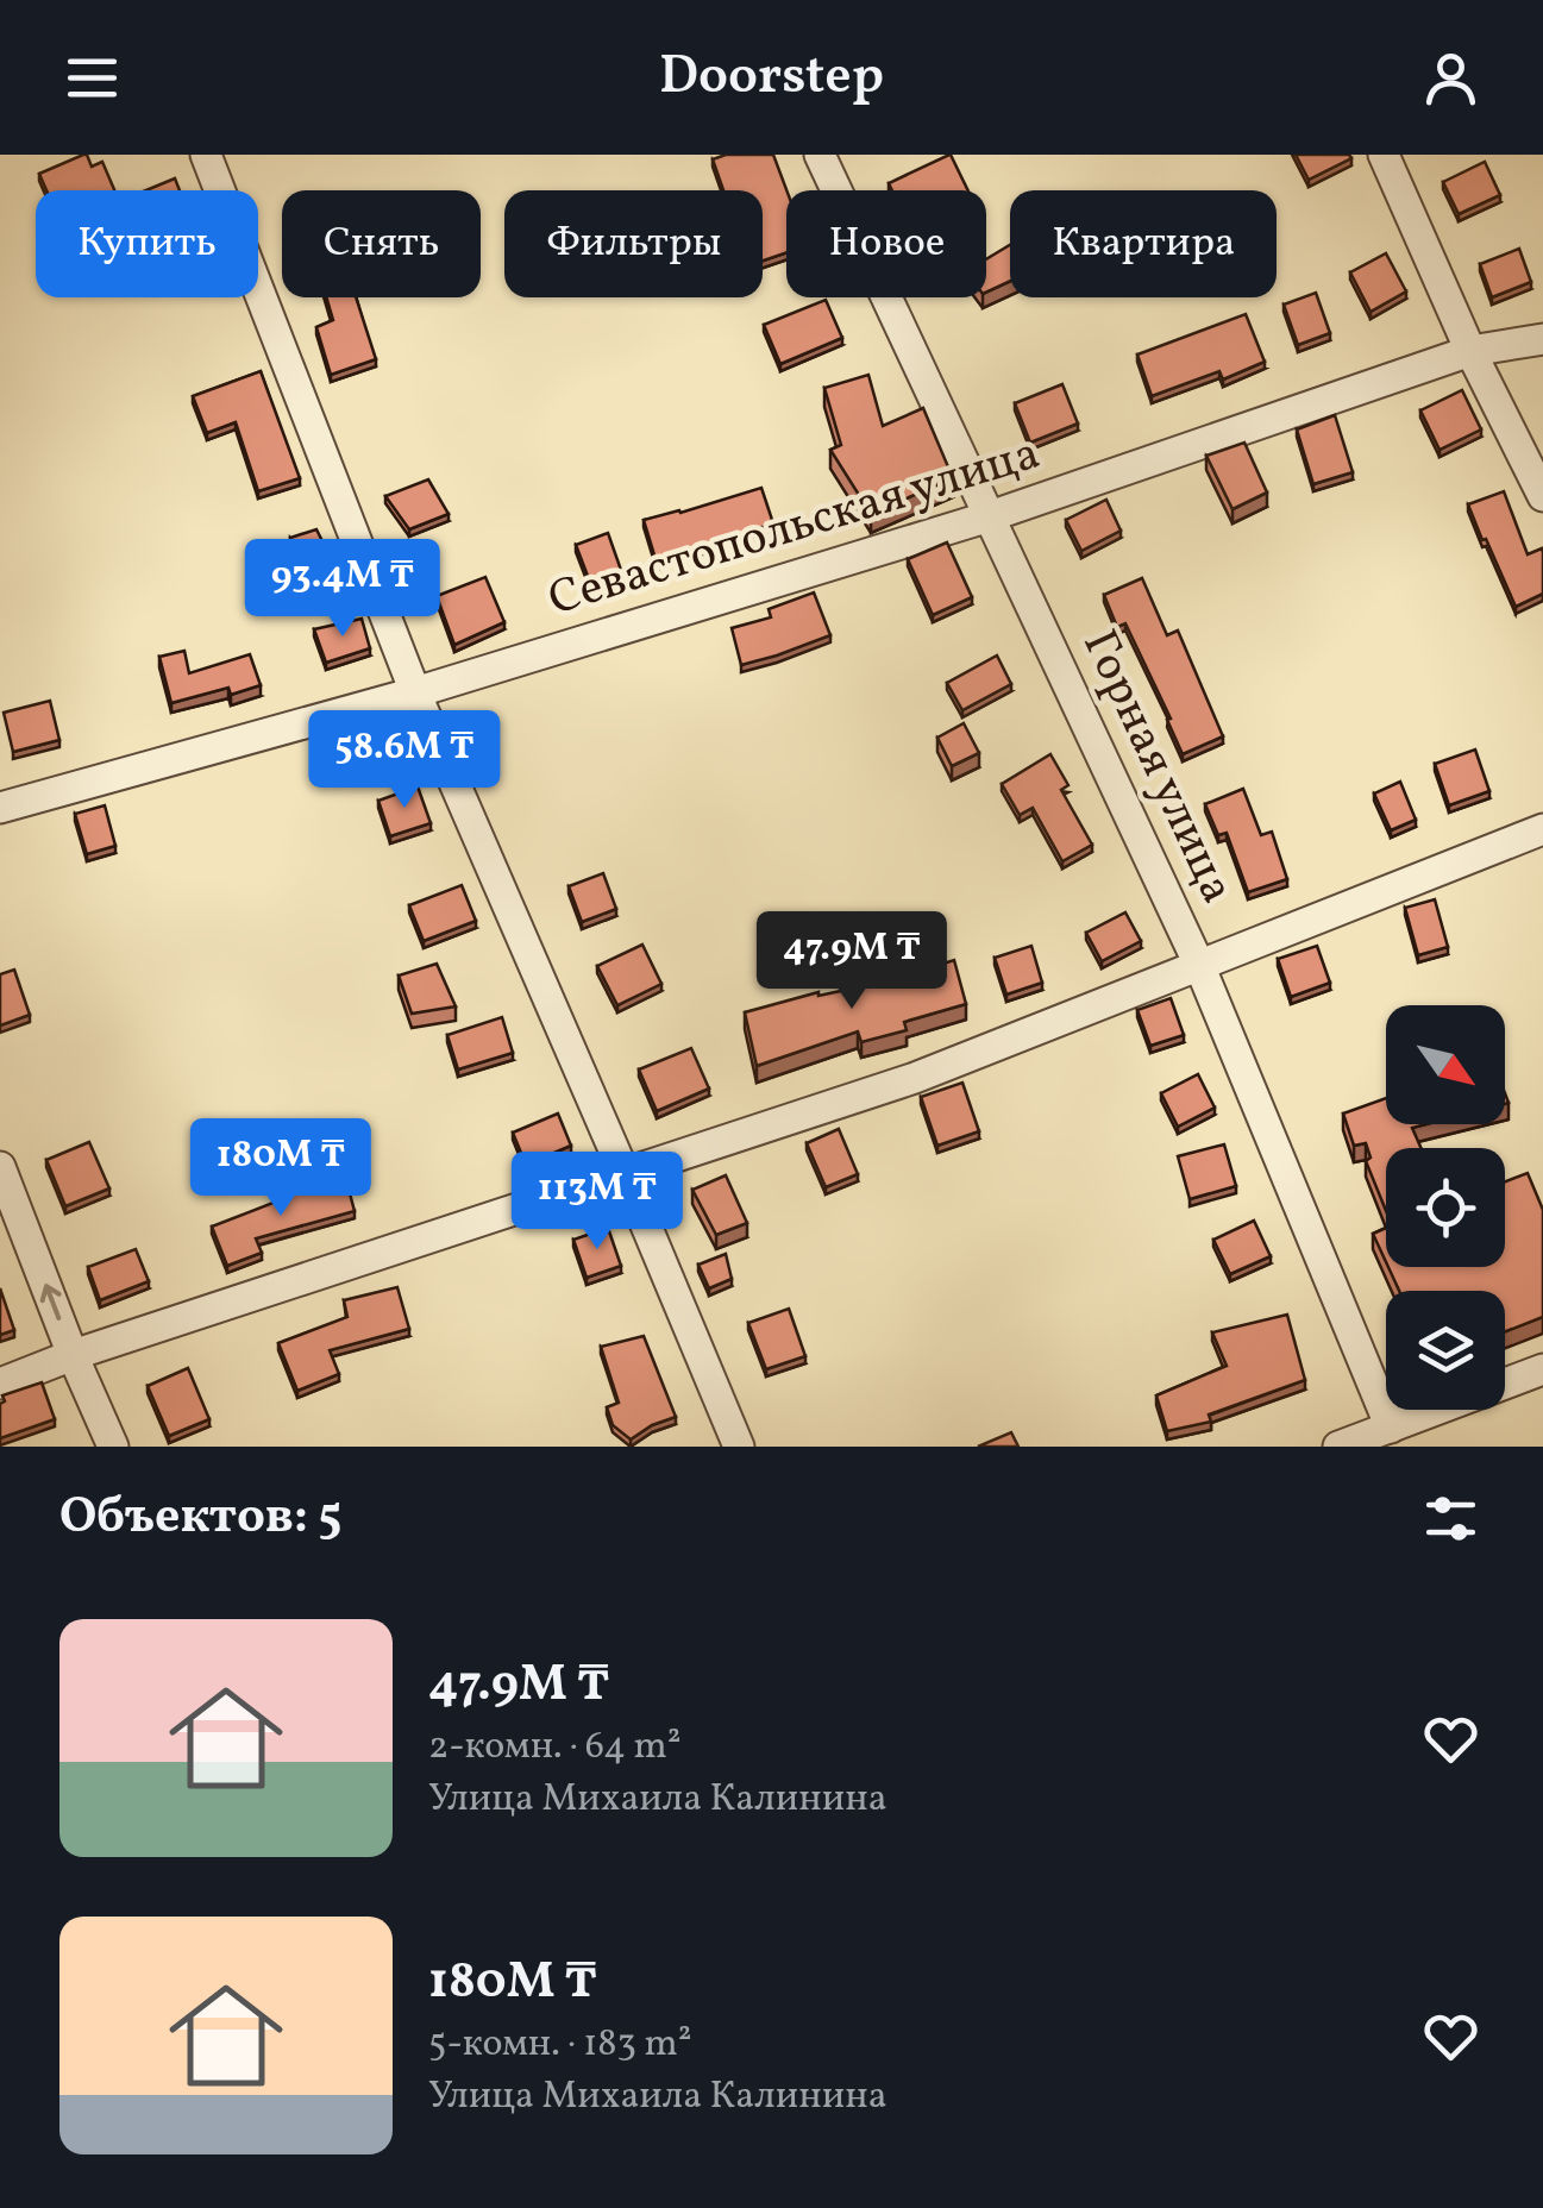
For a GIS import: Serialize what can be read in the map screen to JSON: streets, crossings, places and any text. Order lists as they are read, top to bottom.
{
  "streets": {
    "street": ["Севастопольская улица", "Горная улица"]
  },
  "crossings": [
    ["Севастопольская улица", "Горная улица"]
  ],
  "north": "bottom right",
  "page": {
    "header": "Doorstep",
    "chip": [
      "Купить",
      "Снять",
      "Фильтры",
      "Новое",
      "Квартира"
    ],
    "price": [
      "93.4M ₸",
      "58.6M ₸",
      "47.9M ₸",
      "180M ₸",
      "113M ₸"
    ],
    "heading": "Объектов: 5",
    "list": [
      {
        "name": "47.9M ₸",
        "note": "2-комн. · 64 m² · Улица Михаила Калинина"
      },
      {
        "name": "180M ₸",
        "note": "5-комн. · 183 m² · Улица Михаила Калинина"
      }
    ]
  }
}
